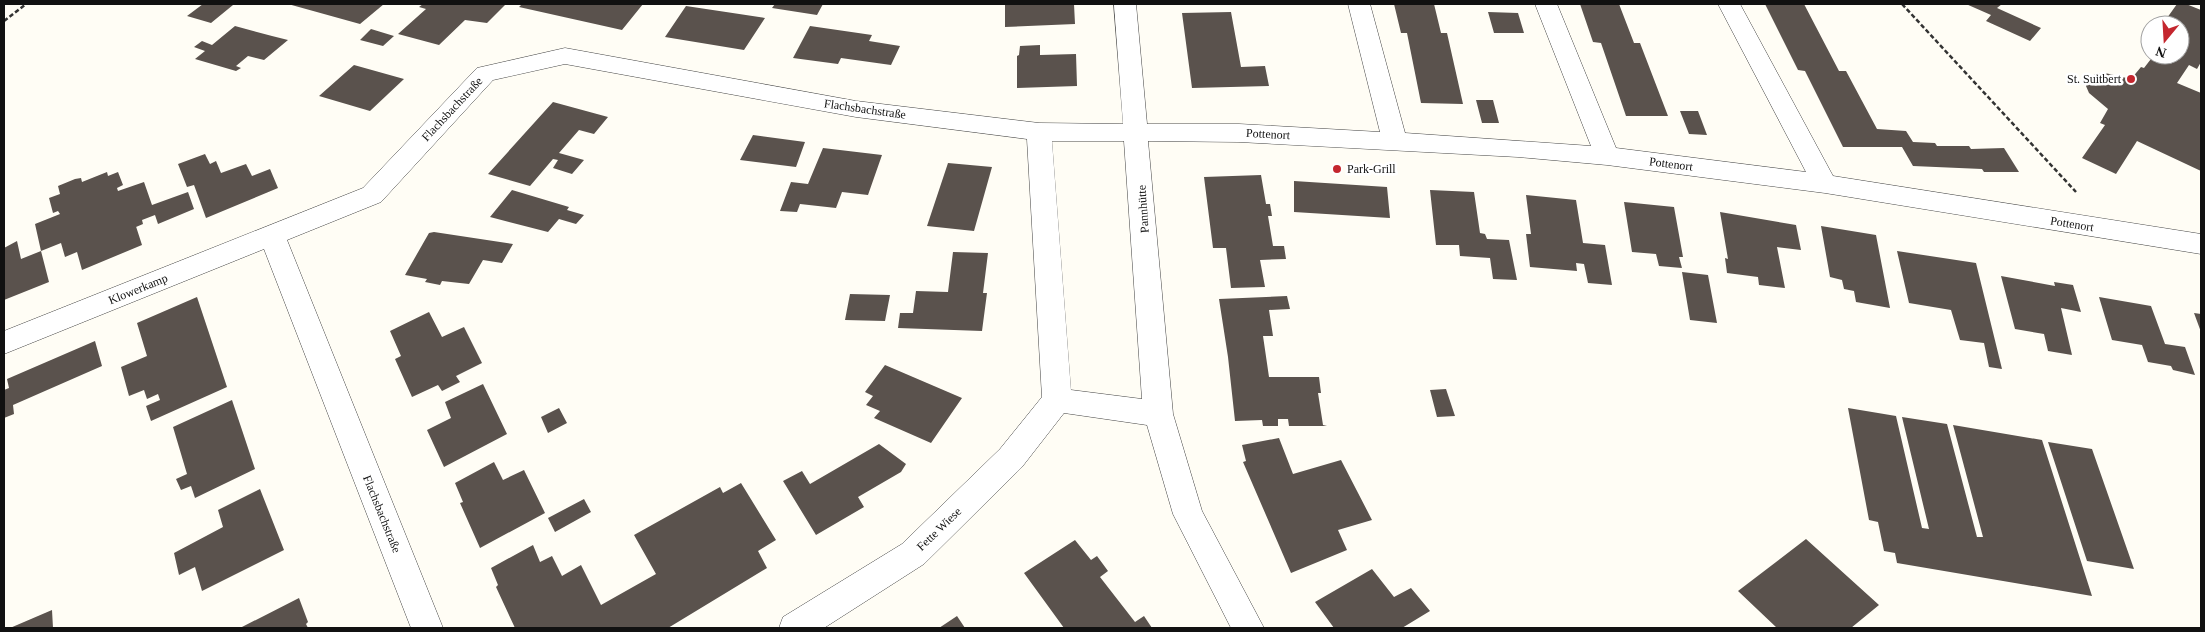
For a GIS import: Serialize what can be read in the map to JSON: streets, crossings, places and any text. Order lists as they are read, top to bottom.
{
  "streets": {
    "street": [
      "Flachsbachstraße",
      "Pottenort",
      "Pannhütte",
      "Klowerkamp",
      "Fette Wiese"
    ]
  },
  "crossings": [
    ["Flachsbachstraße", "Pottenort"],
    ["Flachsbachstraße", "Pannhütte"],
    ["Flachsbachstraße", "Klowerkamp"],
    ["Pottenort", "Pannhütte"]
  ],
  "places": ["St. Suitbert", "Park-Grill"],
  "north": "bottom"
}
